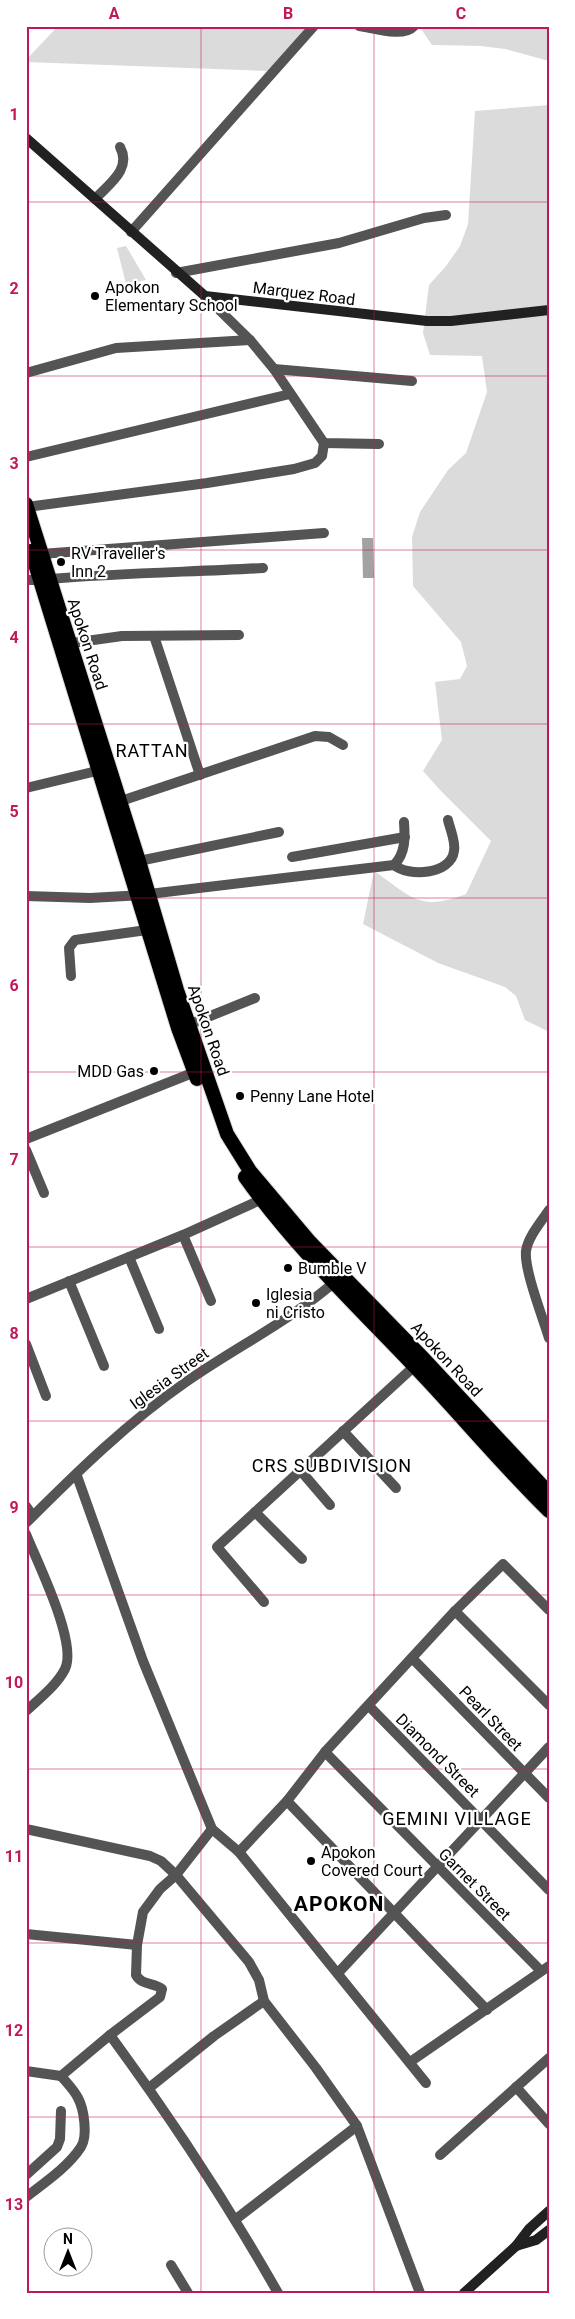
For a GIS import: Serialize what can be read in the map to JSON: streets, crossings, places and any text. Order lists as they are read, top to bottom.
{
  "streets": {
    "highway": ["Apokon Road"],
    "main road": ["Marquez Road"],
    "street": [
      "Iglesia Street",
      "Pearl Street",
      "Diamond Street",
      "Garnet Street"
    ]
  },
  "crossings": [
    ["Apokon Road", "Iglesia Street"]
  ],
  "districts": [
    "RATTAN",
    "CRS SUBDIVISION",
    "GEMINI VILLAGE",
    "APOKON"
  ],
  "places": [
    "Apokon Elementary School",
    "RV Traveller's Inn 2",
    "MDD Gas",
    "Penny Lane Hotel",
    "Bumble V",
    "Iglesia ni Cristo",
    "Apokon Covered Court"
  ],
  "north": "top",
  "grid": {
    "columns": ["A", "B", "C"],
    "rows": [
      "1",
      "2",
      "3",
      "4",
      "5",
      "6",
      "7",
      "8",
      "9",
      "10",
      "11",
      "12",
      "13"
    ]
  }
}
